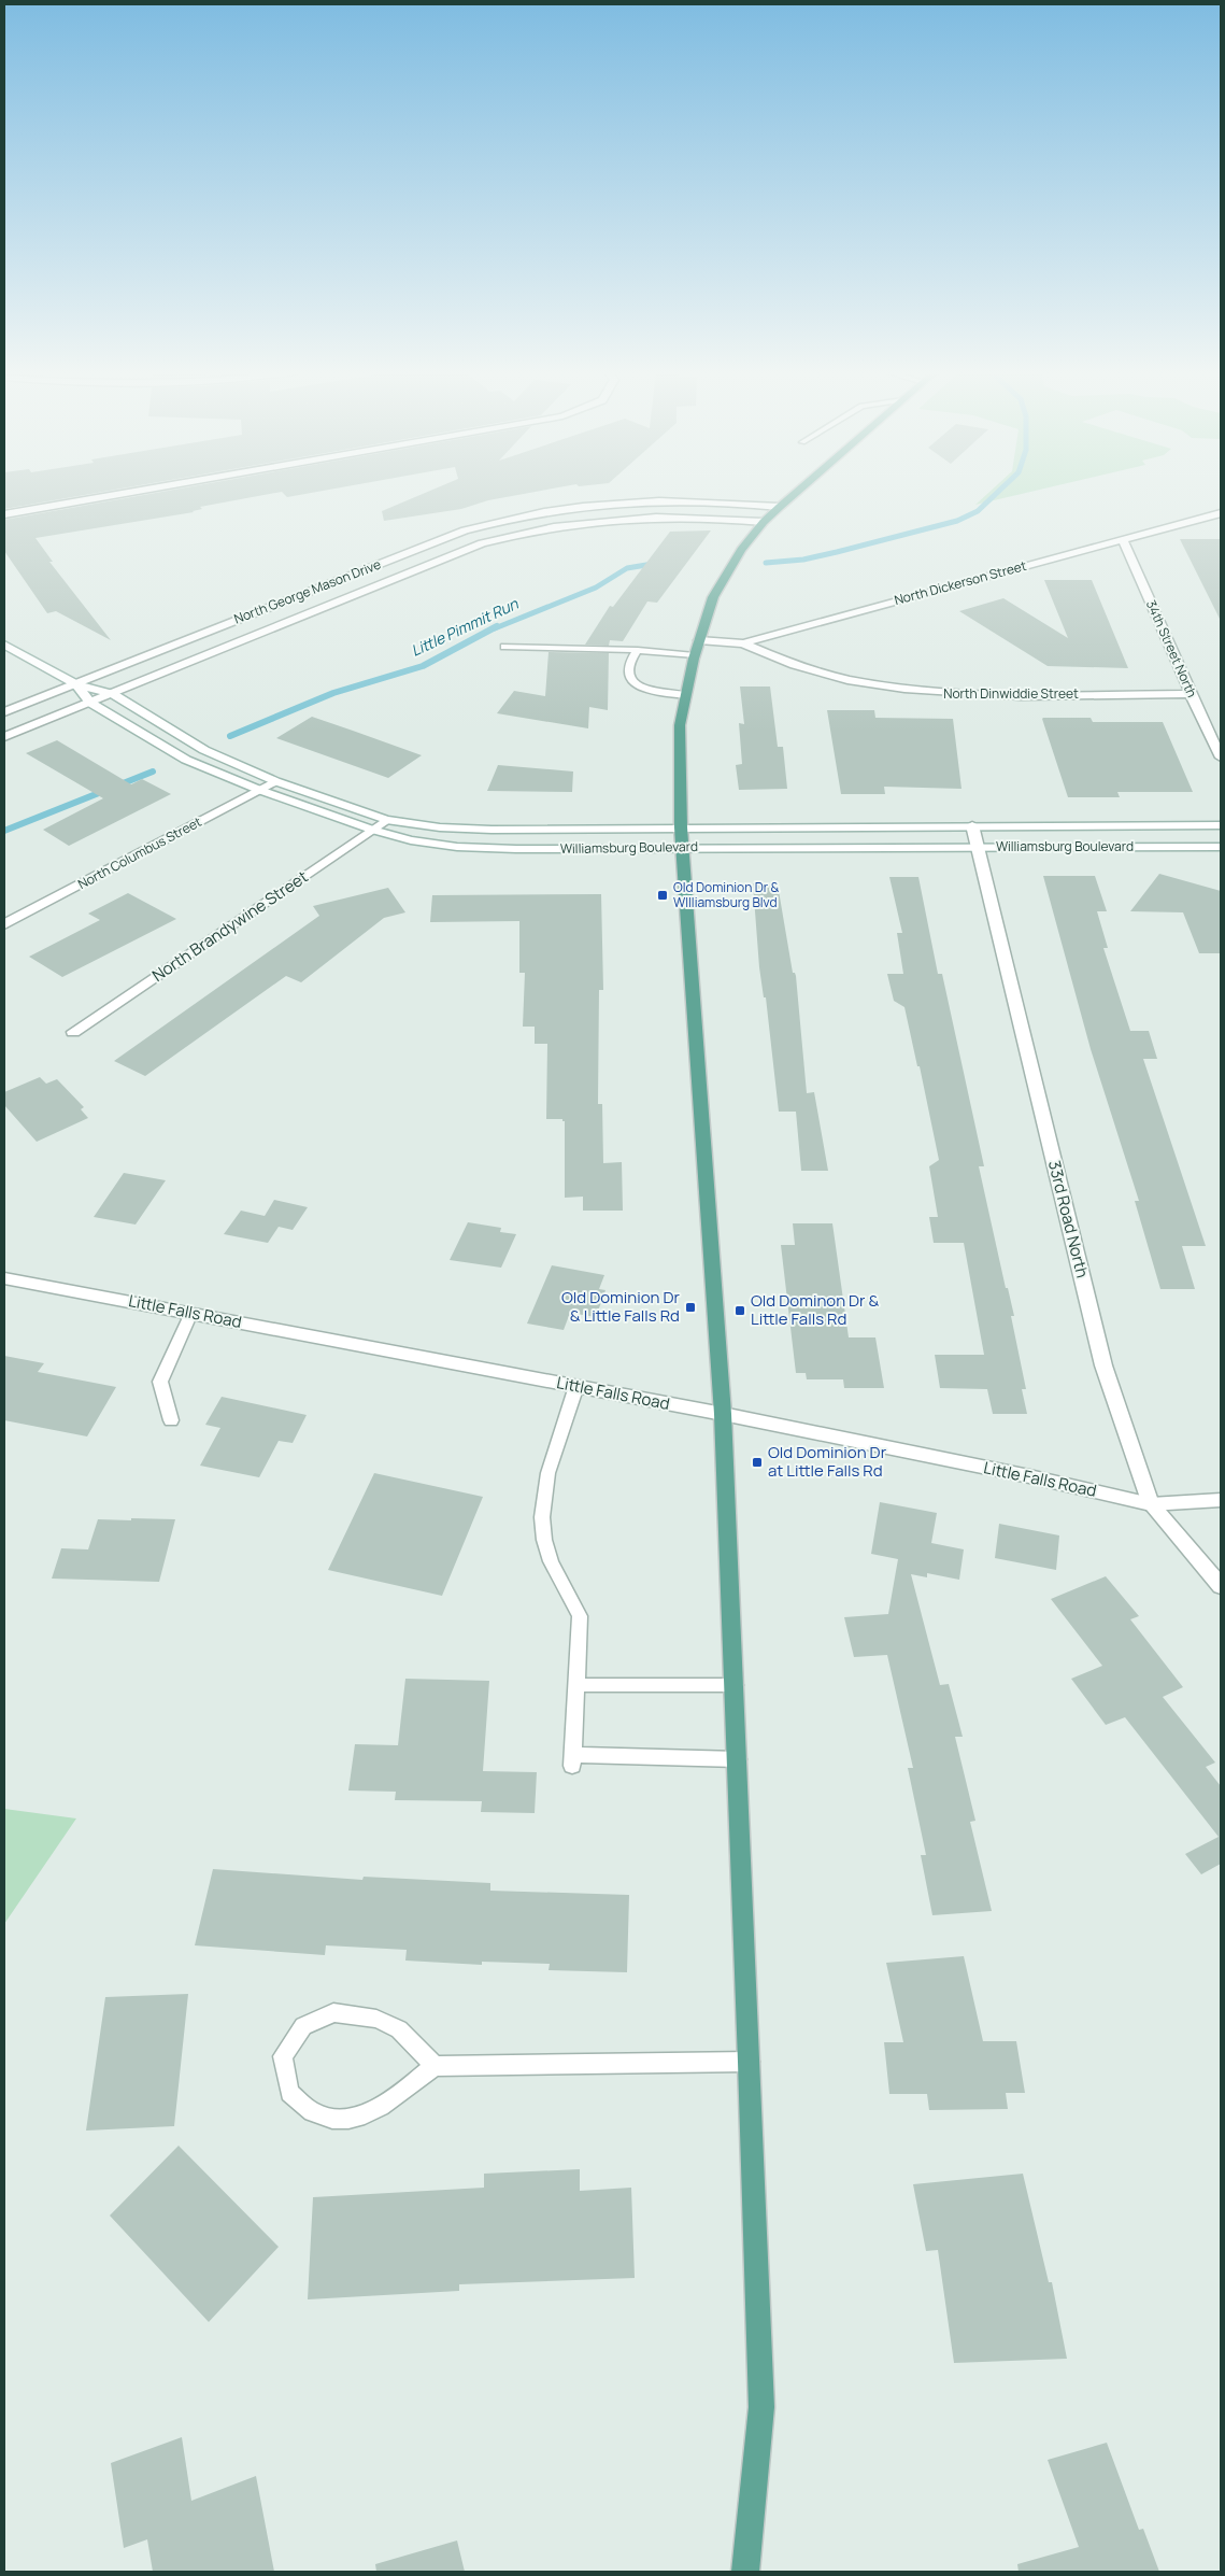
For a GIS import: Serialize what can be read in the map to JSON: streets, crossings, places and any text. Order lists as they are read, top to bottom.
{
  "streets": {
    "street": [
      "North Dickerson Street",
      "North George Mason Drive",
      "34th Street North",
      "North Dinwiddie Street",
      "Williamsburg Boulevard",
      "North Columbus Street",
      "North Brandywine Street",
      "33rd Road North",
      "Little Falls Road"
    ]
  },
  "crossings": [
    ["North Dickerson Street", "34th Street North"],
    ["North Dickerson Street", "North Dinwiddie Street"],
    ["North George Mason Drive", "Williamsburg Boulevard"],
    ["34th Street North", "North Dinwiddie Street"],
    ["Williamsburg Boulevard", "North Columbus Street"],
    ["Williamsburg Boulevard", "North Brandywine Street"],
    ["Williamsburg Boulevard", "33rd Road North"],
    ["33rd Road North", "Little Falls Road"]
  ],
  "water": ["Little Pimmit Run"],
  "places": {
    "transit": [
      "Old Dominion Dr & WIlliamsburg Blvd",
      "Old Dominion Dr & Little Falls Rd",
      "Old Dominon Dr & Little Falls Rd",
      "Old Dominion Dr at Little Falls Rd"
    ]
  }
}
